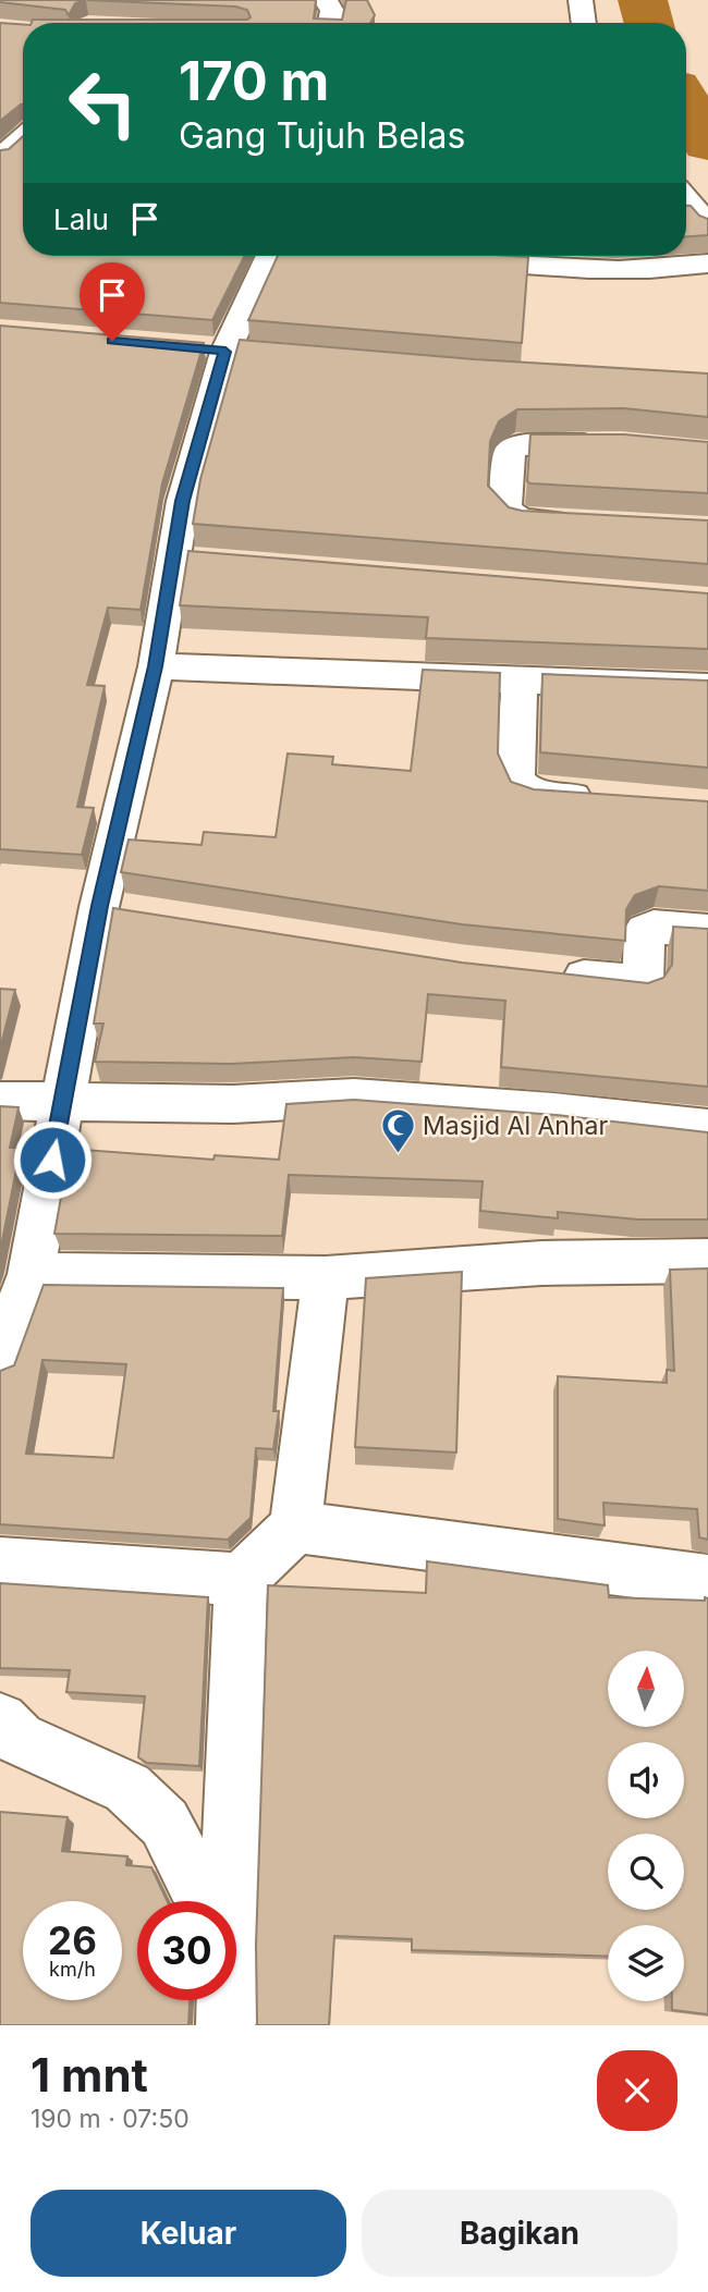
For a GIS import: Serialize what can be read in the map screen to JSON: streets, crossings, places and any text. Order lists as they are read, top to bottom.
{
  "places": {
    "mosque": ["Masjid Al Anhar"]
  },
  "north": "top",
  "page": {
    "turn": ["170 m", "Gang Tujuh Belas"],
    "then": "Lalu",
    "speed": "26 km/h",
    "limit": "30",
    "heading": ["1 mnt", "190 m · 07:50"],
    "buttons": ["Keluar", "Bagikan"]
  }
}
